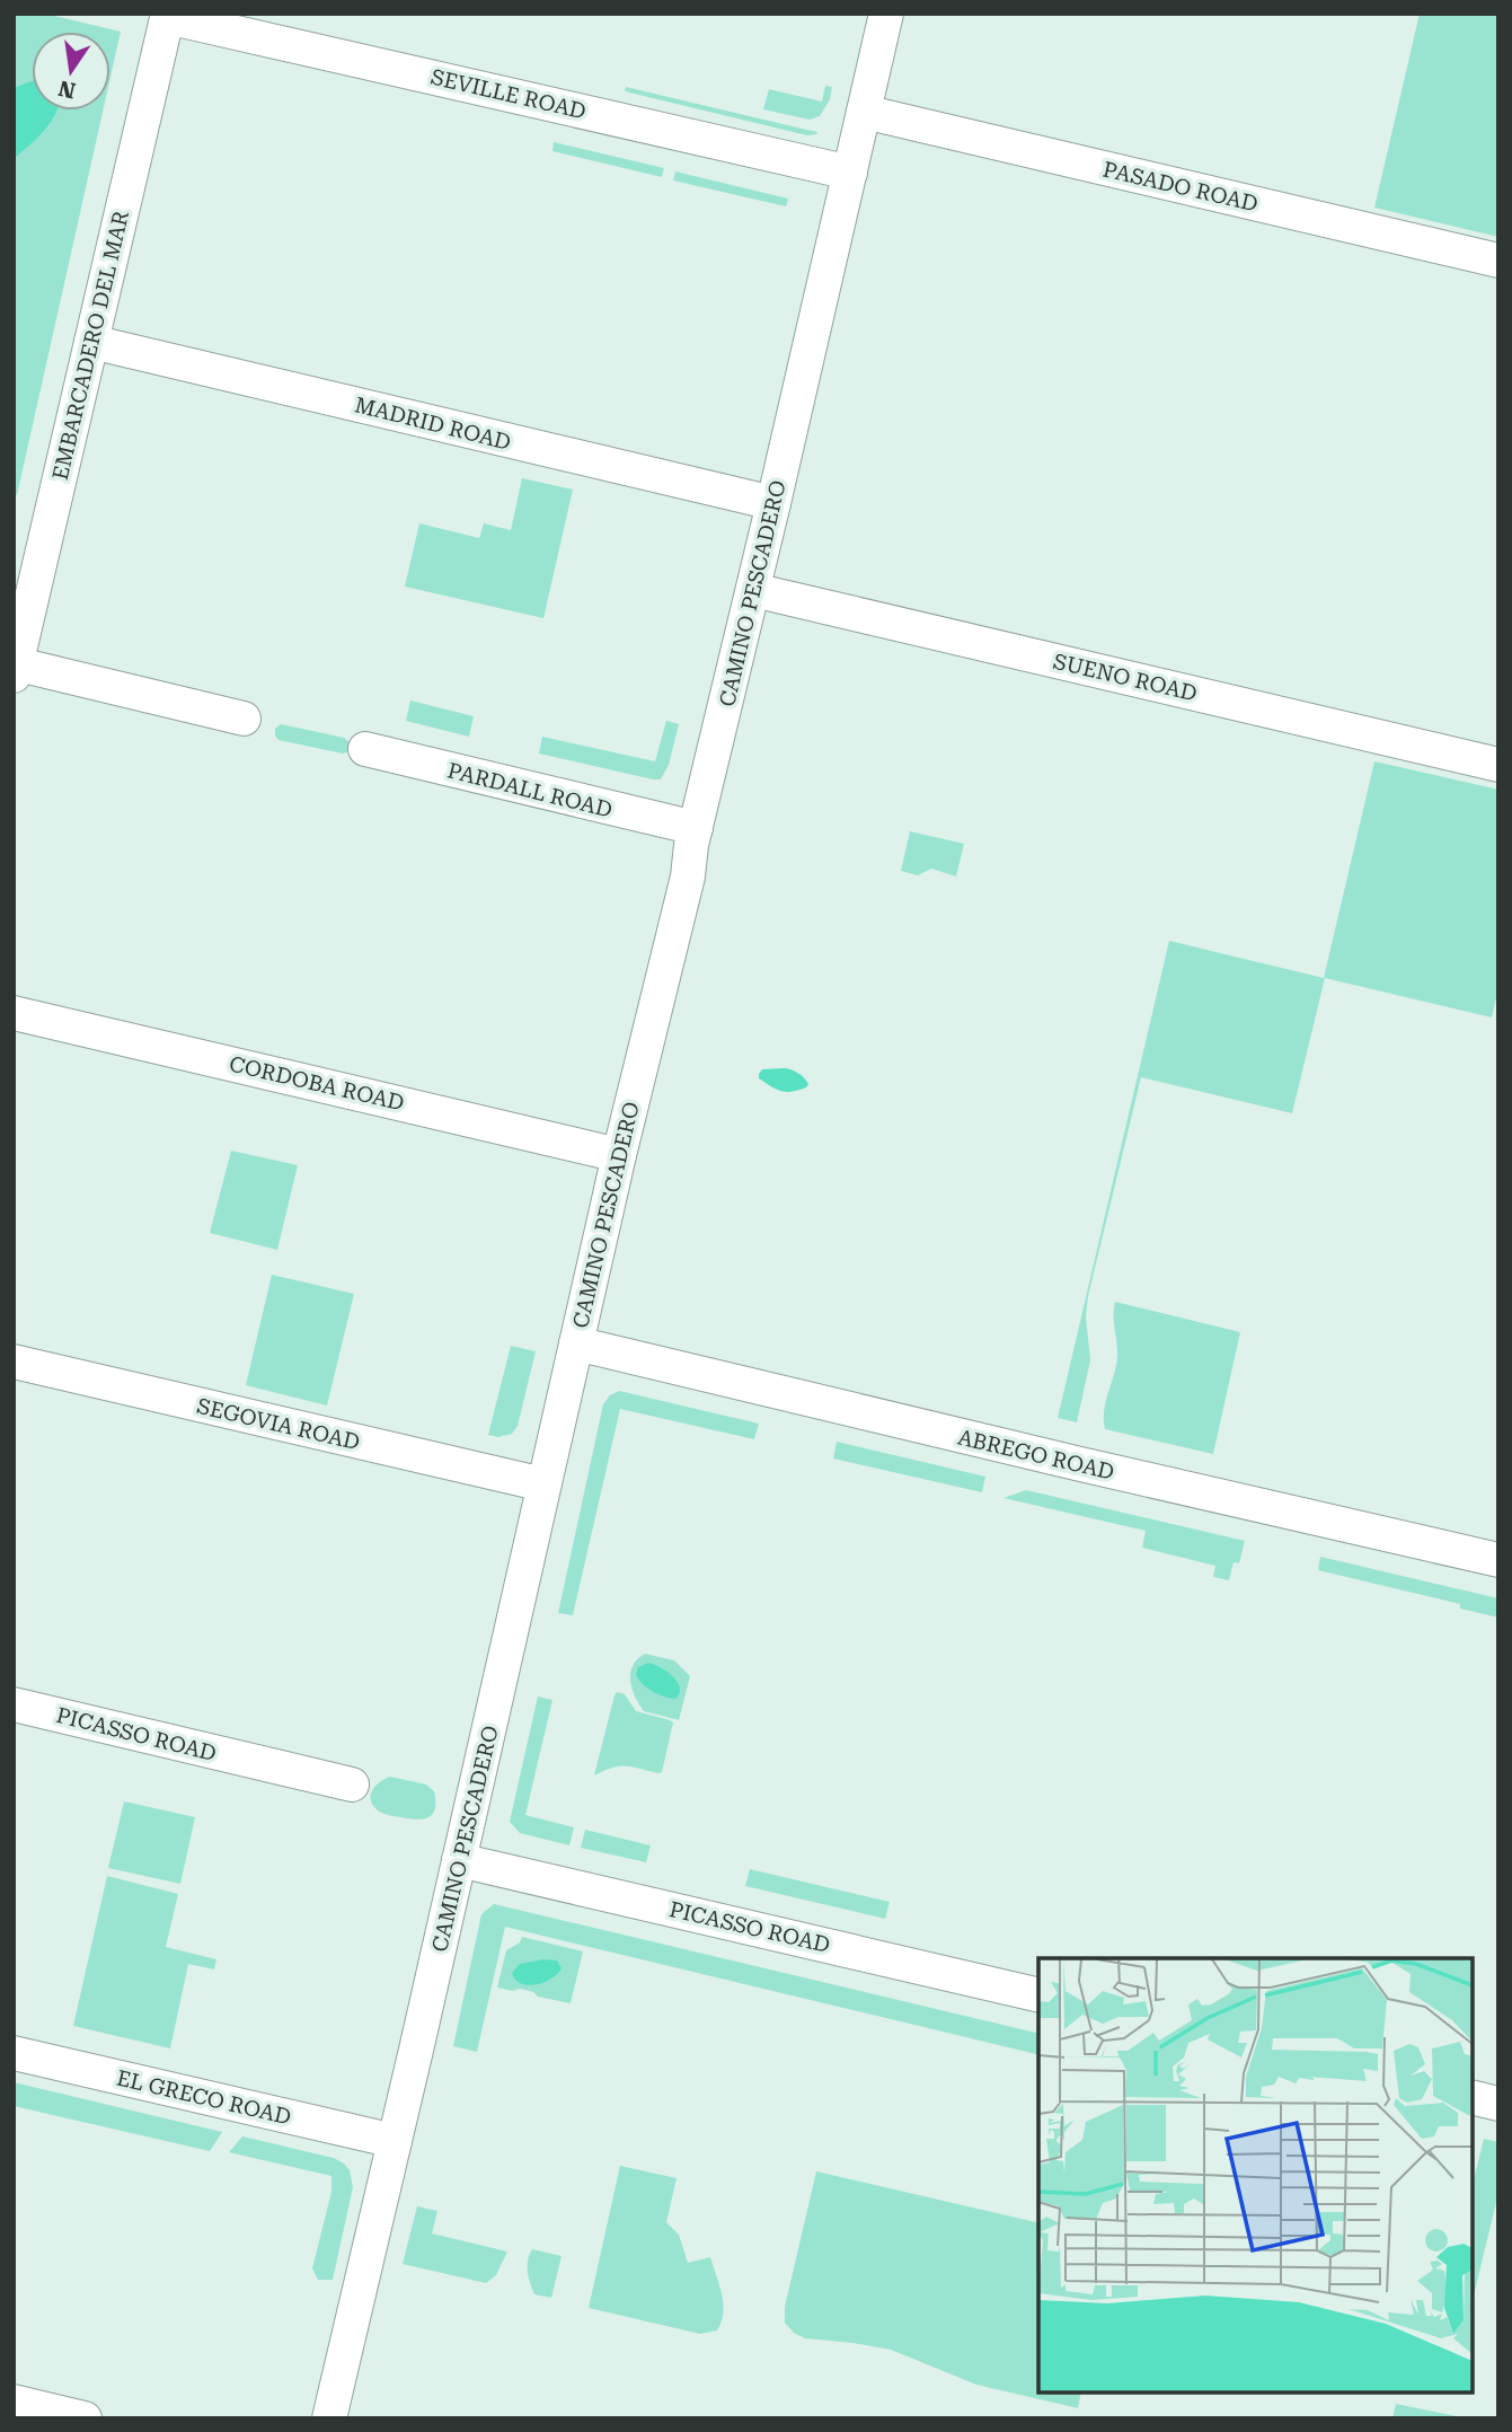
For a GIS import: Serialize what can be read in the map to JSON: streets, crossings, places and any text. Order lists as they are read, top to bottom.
{
  "streets": {
    "street": [
      "SEVILLE ROAD",
      "PASADO ROAD",
      "EMBARCADERO DEL MAR",
      "MADRID ROAD",
      "CAMINO PESCADERO",
      "SUENO ROAD",
      "PARDALL ROAD",
      "CORDOBA ROAD",
      "SEGOVIA ROAD",
      "ABREGO ROAD",
      "PICASSO ROAD",
      "EL GRECO ROAD"
    ]
  },
  "crossings": [
    ["SEVILLE ROAD", "EMBARCADERO DEL MAR"],
    ["SEVILLE ROAD", "CAMINO PESCADERO"],
    ["PASADO ROAD", "CAMINO PESCADERO"],
    ["EMBARCADERO DEL MAR", "MADRID ROAD"],
    ["MADRID ROAD", "CAMINO PESCADERO"],
    ["CAMINO PESCADERO", "SUENO ROAD"],
    ["CAMINO PESCADERO", "PARDALL ROAD"],
    ["CAMINO PESCADERO", "CORDOBA ROAD"],
    ["CAMINO PESCADERO", "SEGOVIA ROAD"],
    ["CAMINO PESCADERO", "ABREGO ROAD"],
    ["CAMINO PESCADERO", "PICASSO ROAD"],
    ["CAMINO PESCADERO", "EL GRECO ROAD"]
  ],
  "north": "bottom"
}
